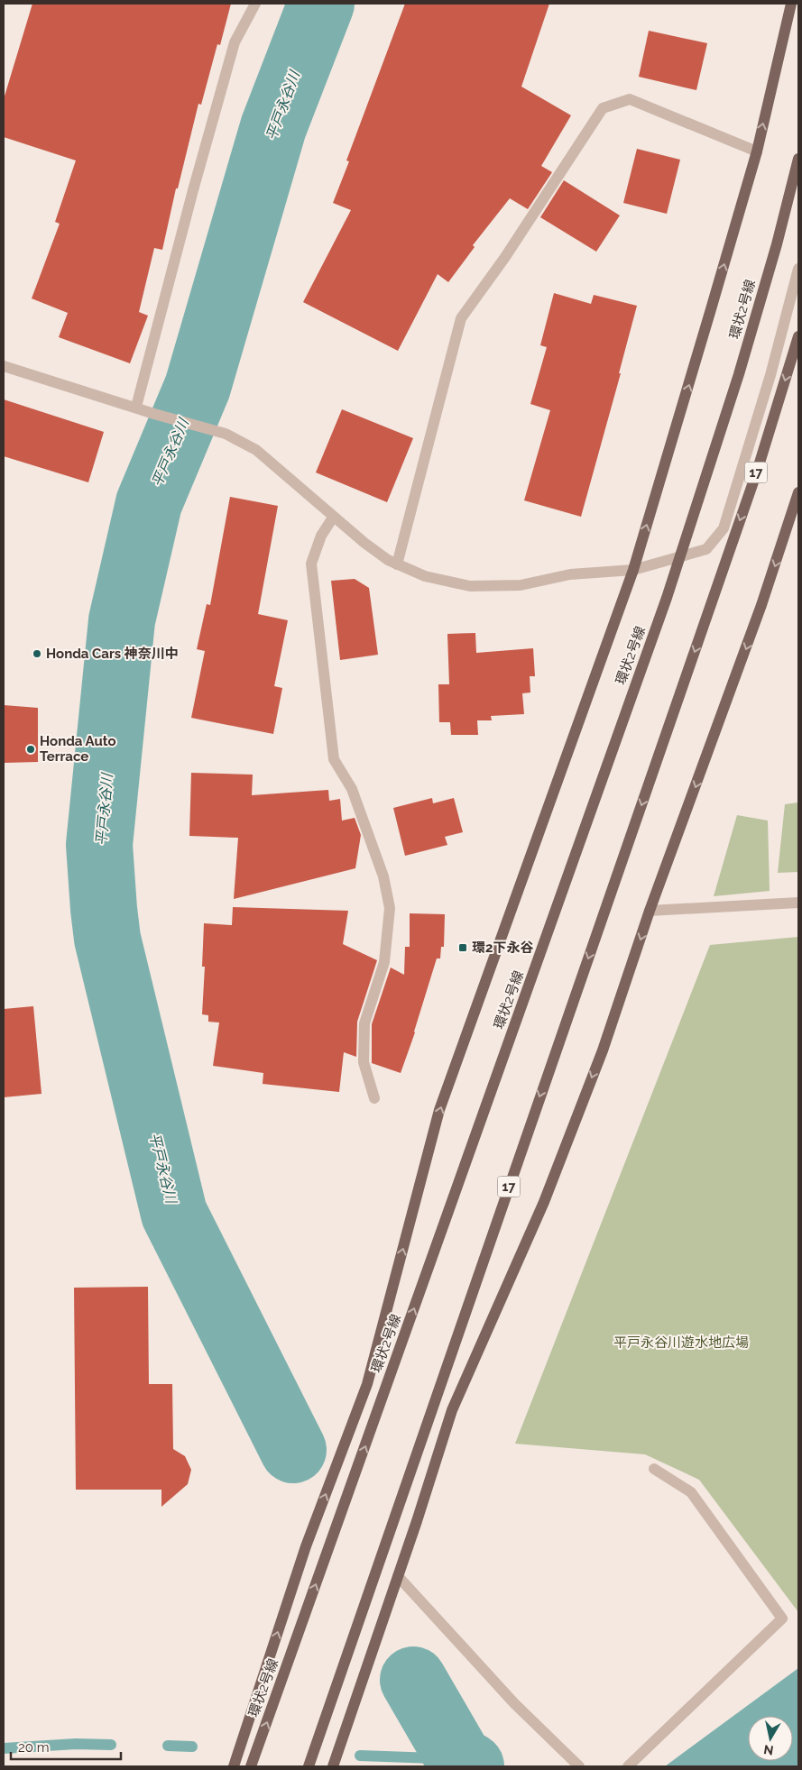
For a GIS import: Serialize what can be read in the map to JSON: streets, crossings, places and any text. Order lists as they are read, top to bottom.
{
  "streets": {
    "main road": ["環状2号線", "17"]
  },
  "water": ["平戸永谷川"],
  "parks": ["平戸永谷川遊水地広場"],
  "places": {
    "other": ["Honda Cars 神奈川中", "Honda Auto Terrace"],
    "transit": ["環2下永谷"]
  },
  "scale_bar": "20 m",
  "north": "bottom"
}
